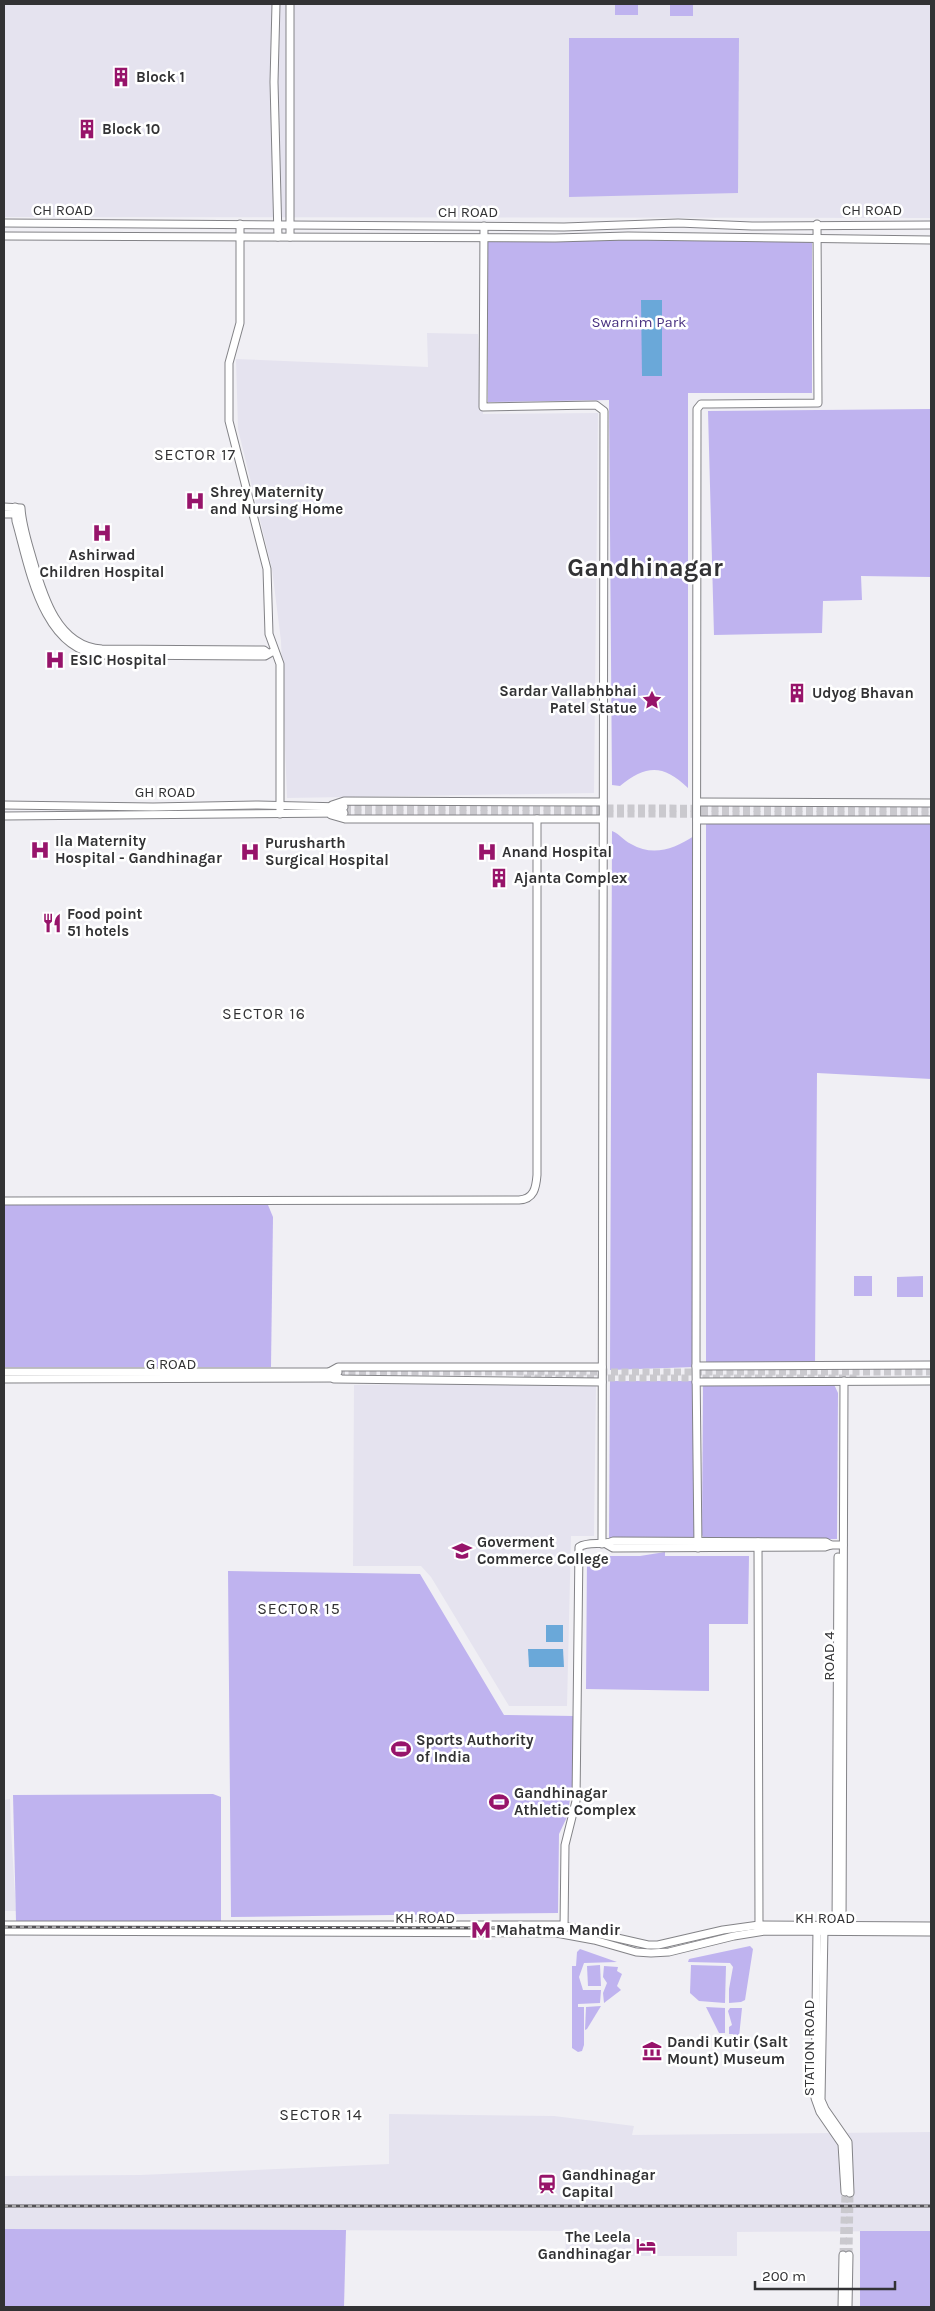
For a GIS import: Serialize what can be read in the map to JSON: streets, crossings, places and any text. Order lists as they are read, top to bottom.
{
  "streets": {
    "street": [
      "CH ROAD",
      "GH ROAD",
      "G ROAD",
      "ROAD 4",
      "KH ROAD",
      "STATION ROAD"
    ]
  },
  "crossings": [
    ["ROAD 4", "KH ROAD"],
    ["KH ROAD", "STATION ROAD"]
  ],
  "districts": [
    "SECTOR 17",
    "Gandhinagar",
    "SECTOR 16",
    "SECTOR 15",
    "SECTOR 14"
  ],
  "parks": ["Swarnim Park"],
  "places": {
    "building": [
      "Block 1",
      "Block 10",
      "Udyog Bhavan",
      "Ajanta Complex"
    ],
    "hospital": [
      "Shrey Maternity and Nursing Home",
      "Ashirwad Children Hospital",
      "ESIC Hospital",
      "Ila Maternity Hospital - Gandhinagar",
      "Purusharth Surgical Hospital",
      "Anand Hospital"
    ],
    "place": ["Sardar Vallabhbhai Patel Statue"],
    "restaurant": ["Food point 51 hotels"],
    "school or university": ["Goverment Commerce College"],
    "sports": ["Sports Authority of India", "Gandhinagar Athletic Complex"],
    "metro station": ["Mahatma Mandir"],
    "museum": ["Dandi Kutir (Salt Mount) Museum"],
    "station": ["Gandhinagar Capital"],
    "hotel": ["The Leela Gandhinagar"]
  },
  "scale_bar": "200 m"
}
